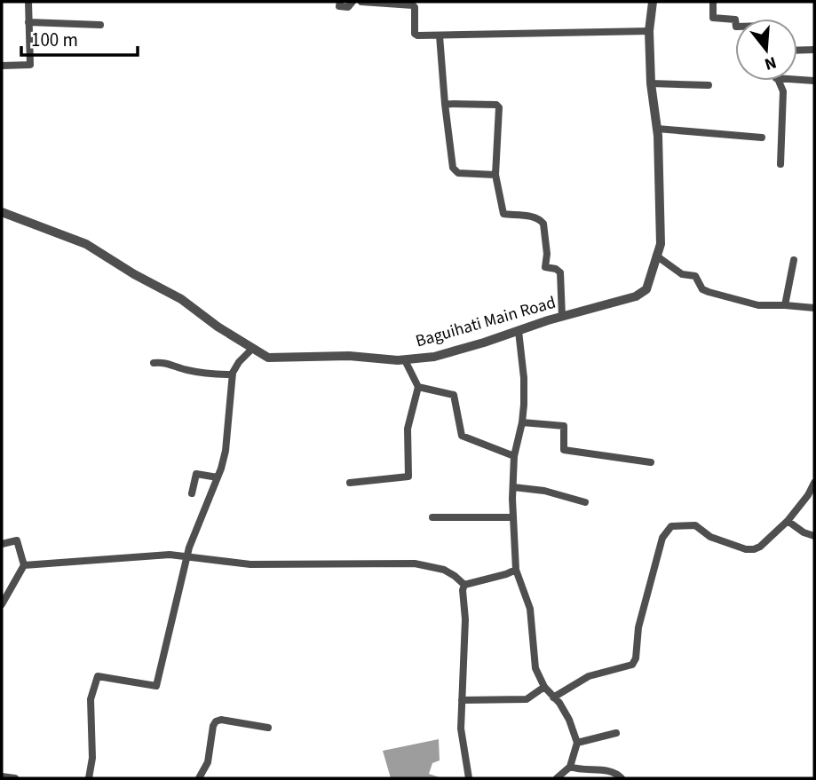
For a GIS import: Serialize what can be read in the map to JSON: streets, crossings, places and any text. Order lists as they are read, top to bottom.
{
  "streets": {
    "street": ["Baguihati Main Road"]
  },
  "scale_bar": "100 m",
  "north": "bottom"
}
